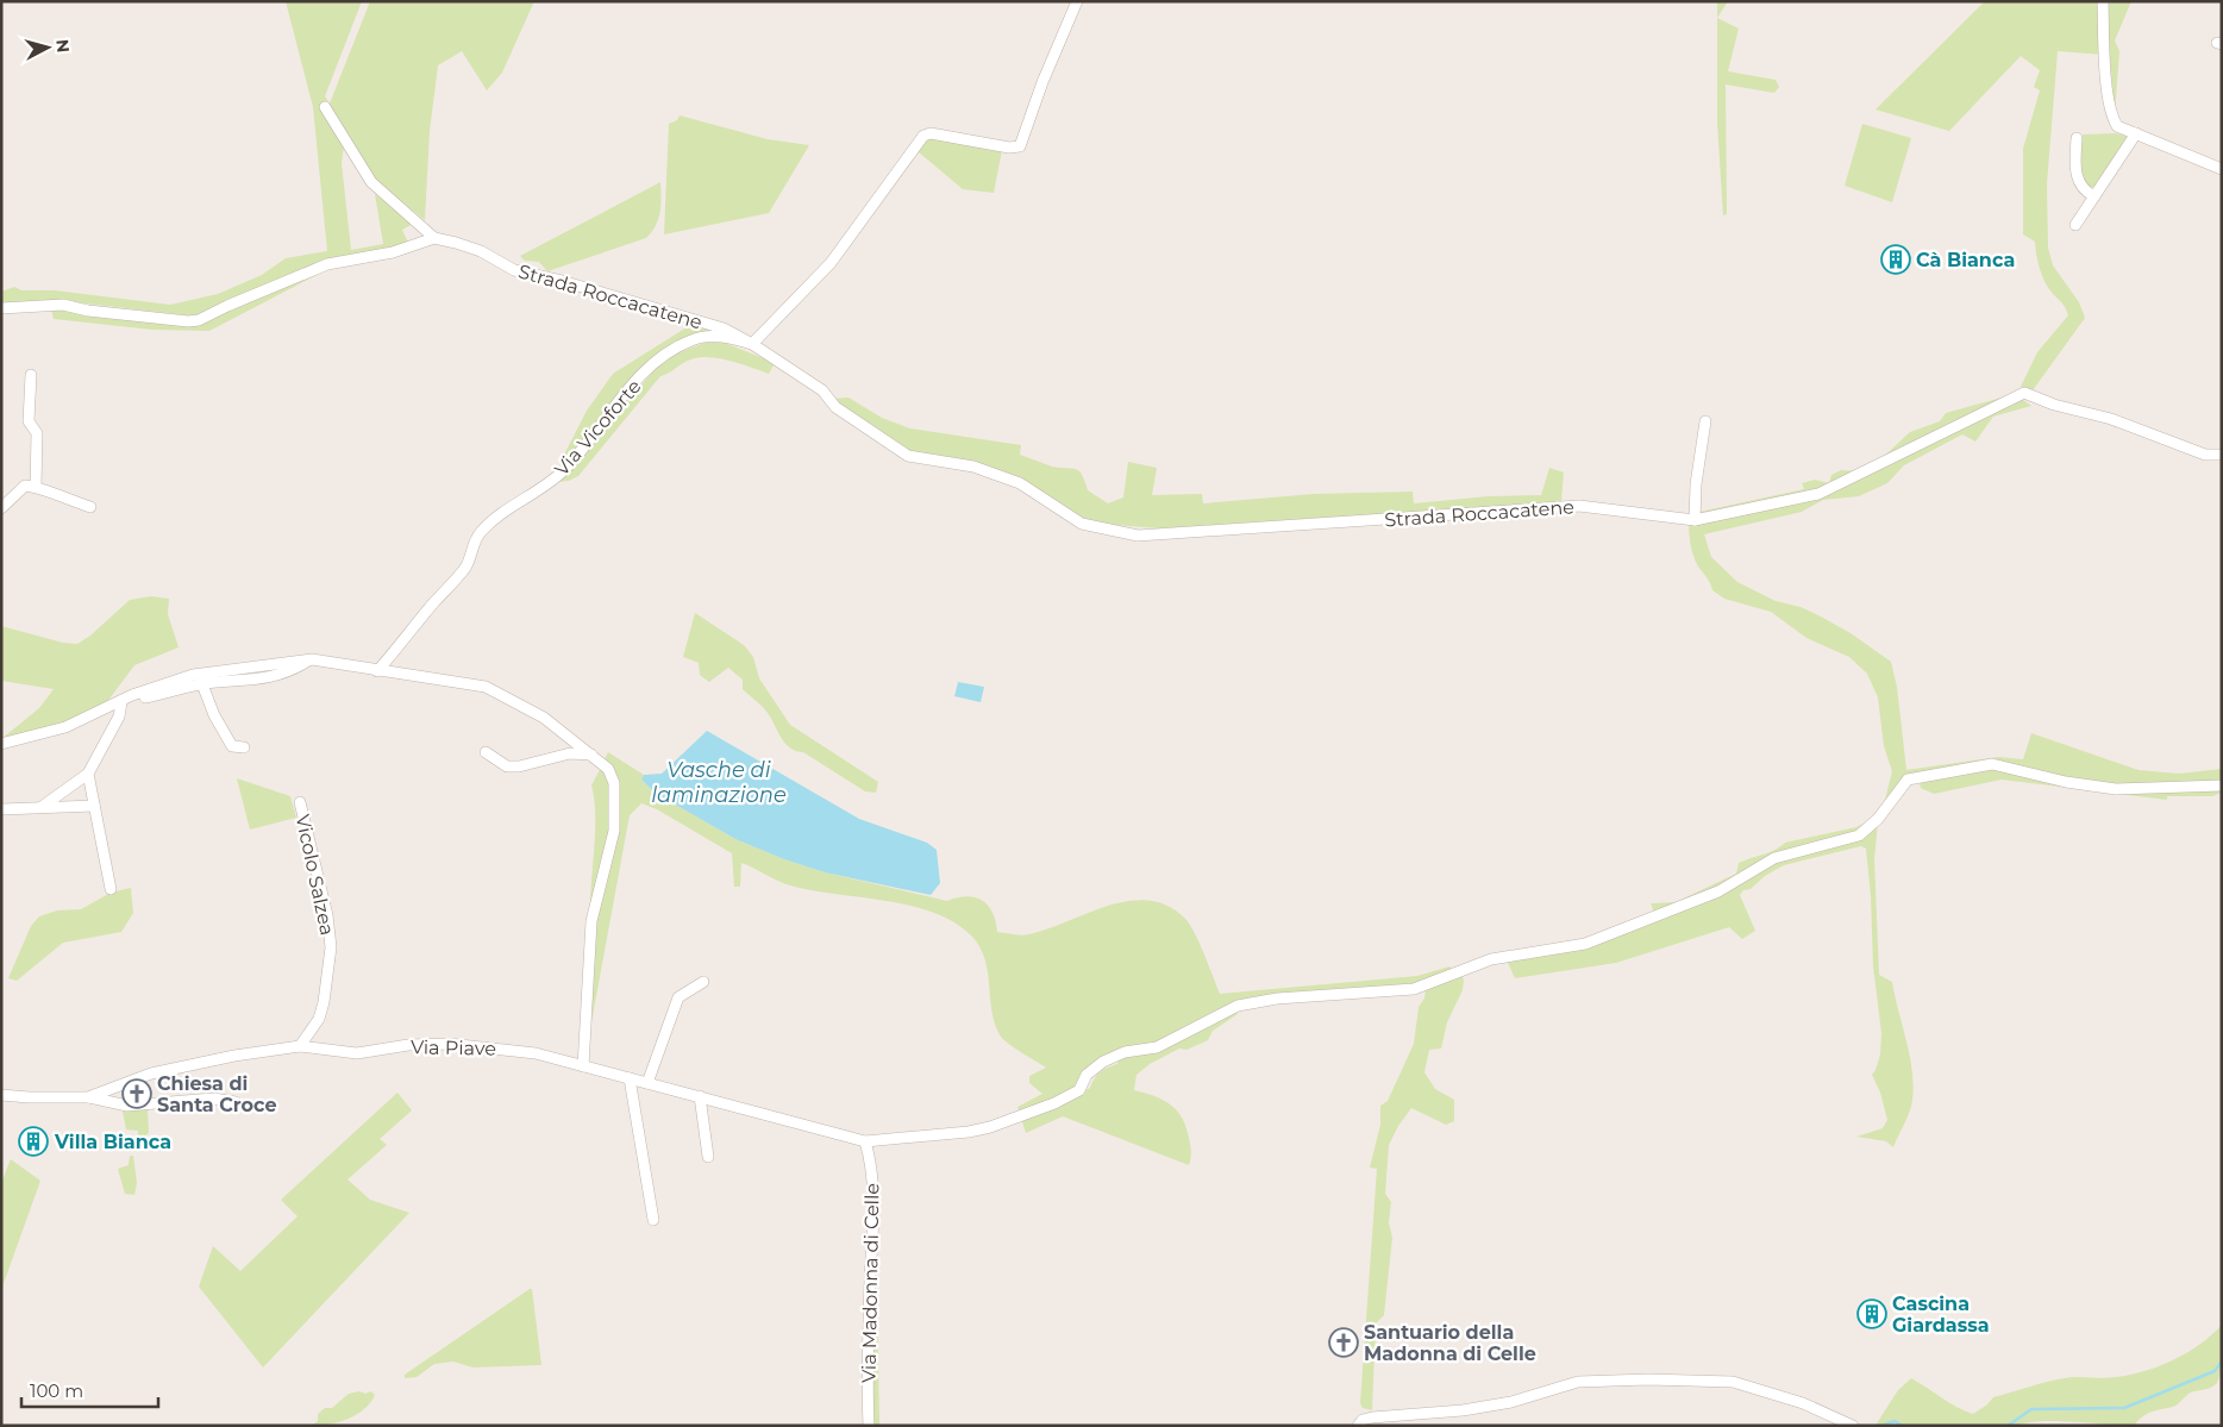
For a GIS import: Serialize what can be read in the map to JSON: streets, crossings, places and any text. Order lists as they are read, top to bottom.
{
  "streets": {
    "street": [
      "Strada Roccacatene",
      "Via Vicoforte",
      "Vicolo Salzea",
      "Via Piave",
      "Via Madonna di Celle"
    ]
  },
  "crossings": [
    ["Strada Roccacatene", "Via Vicoforte"],
    ["Vicolo Salzea", "Via Piave"],
    ["Via Piave", "Via Madonna di Celle"]
  ],
  "water": ["Vasche di laminazione"],
  "places": {
    "building": ["Cà Bianca", "Villa Bianca", "Cascina Giardassa"],
    "church": ["Chiesa di Santa Croce", "Santuario della Madonna di Celle"]
  },
  "scale_bar": "100 m",
  "north": "right"
}
